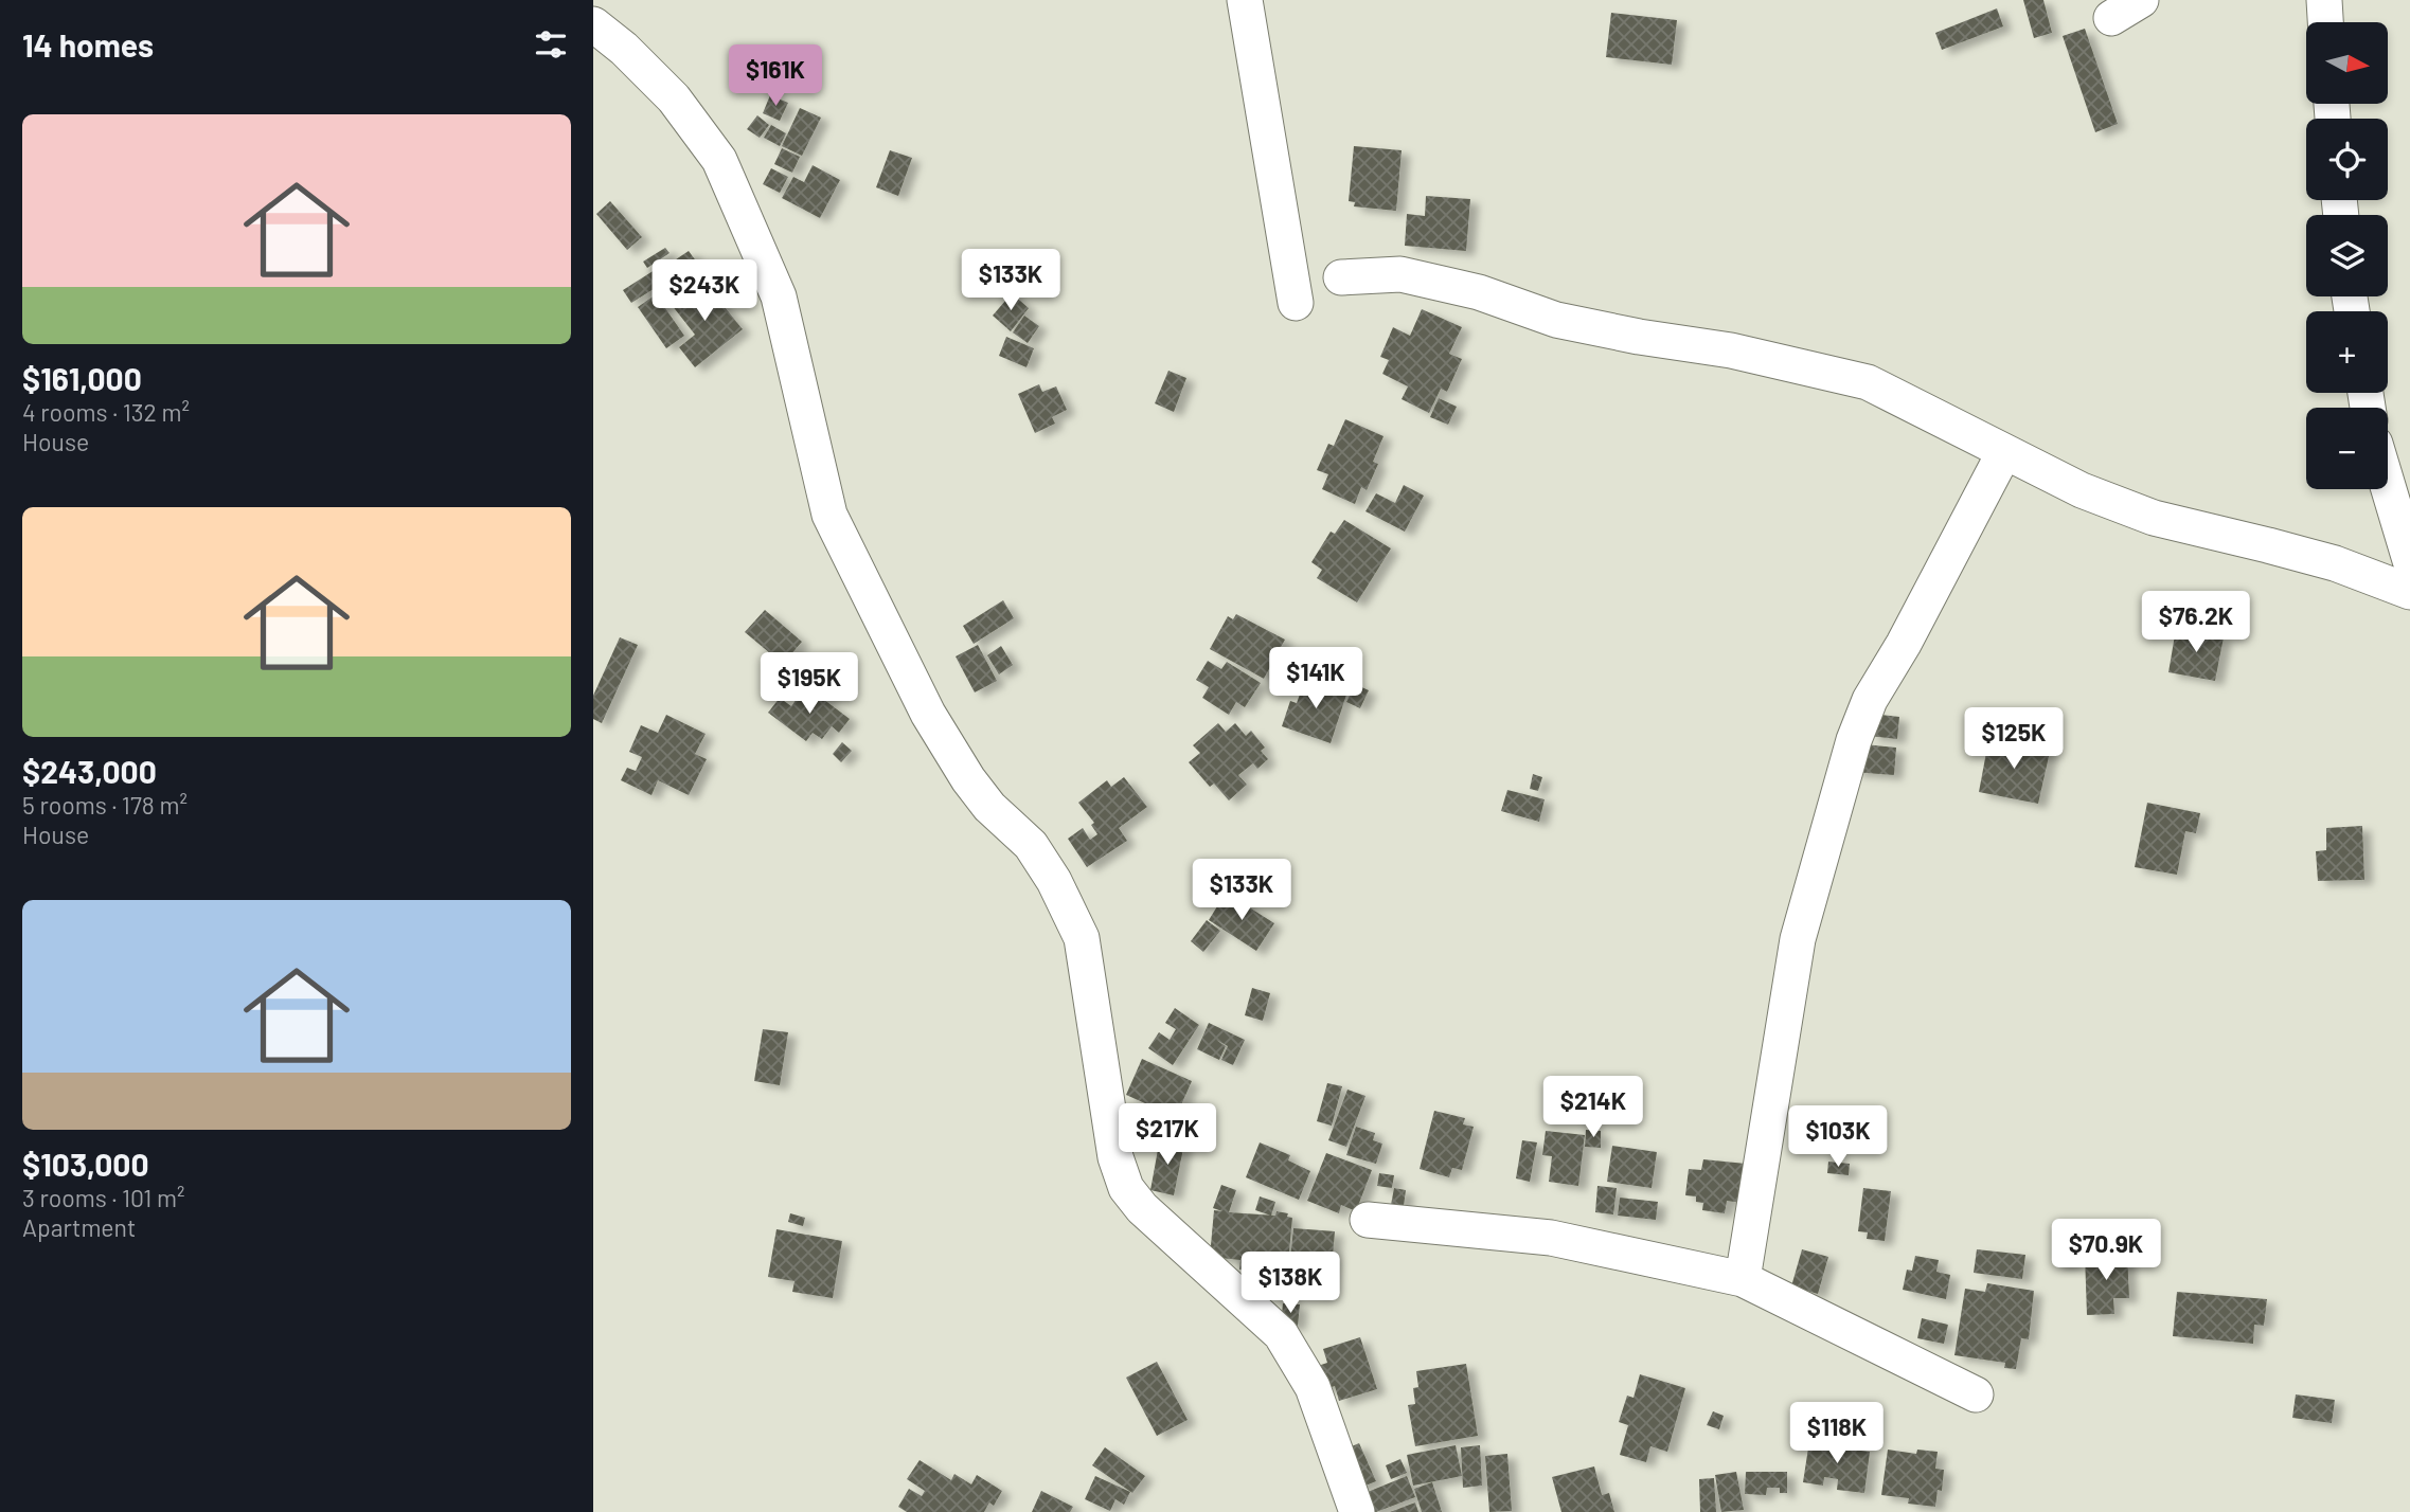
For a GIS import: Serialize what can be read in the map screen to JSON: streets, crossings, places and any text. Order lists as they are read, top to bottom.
{
  "north": "right",
  "page": {
    "heading": "14 homes",
    "map_buttons": ["+", "−"],
    "price": [
      "$161K",
      "$133K",
      "$243K",
      "$76.2K",
      "$141K",
      "$195K",
      "$125K",
      "$133K",
      "$214K",
      "$217K",
      "$103K",
      "$70.9K",
      "$138K",
      "$118K"
    ],
    "list": [
      {
        "name": "$161,000",
        "note": "4 rooms · 132 m² · House"
      },
      {
        "name": "$243,000",
        "note": "5 rooms · 178 m² · House"
      },
      {
        "name": "$103,000",
        "note": "3 rooms · 101 m² · Apartment"
      }
    ]
  }
}
